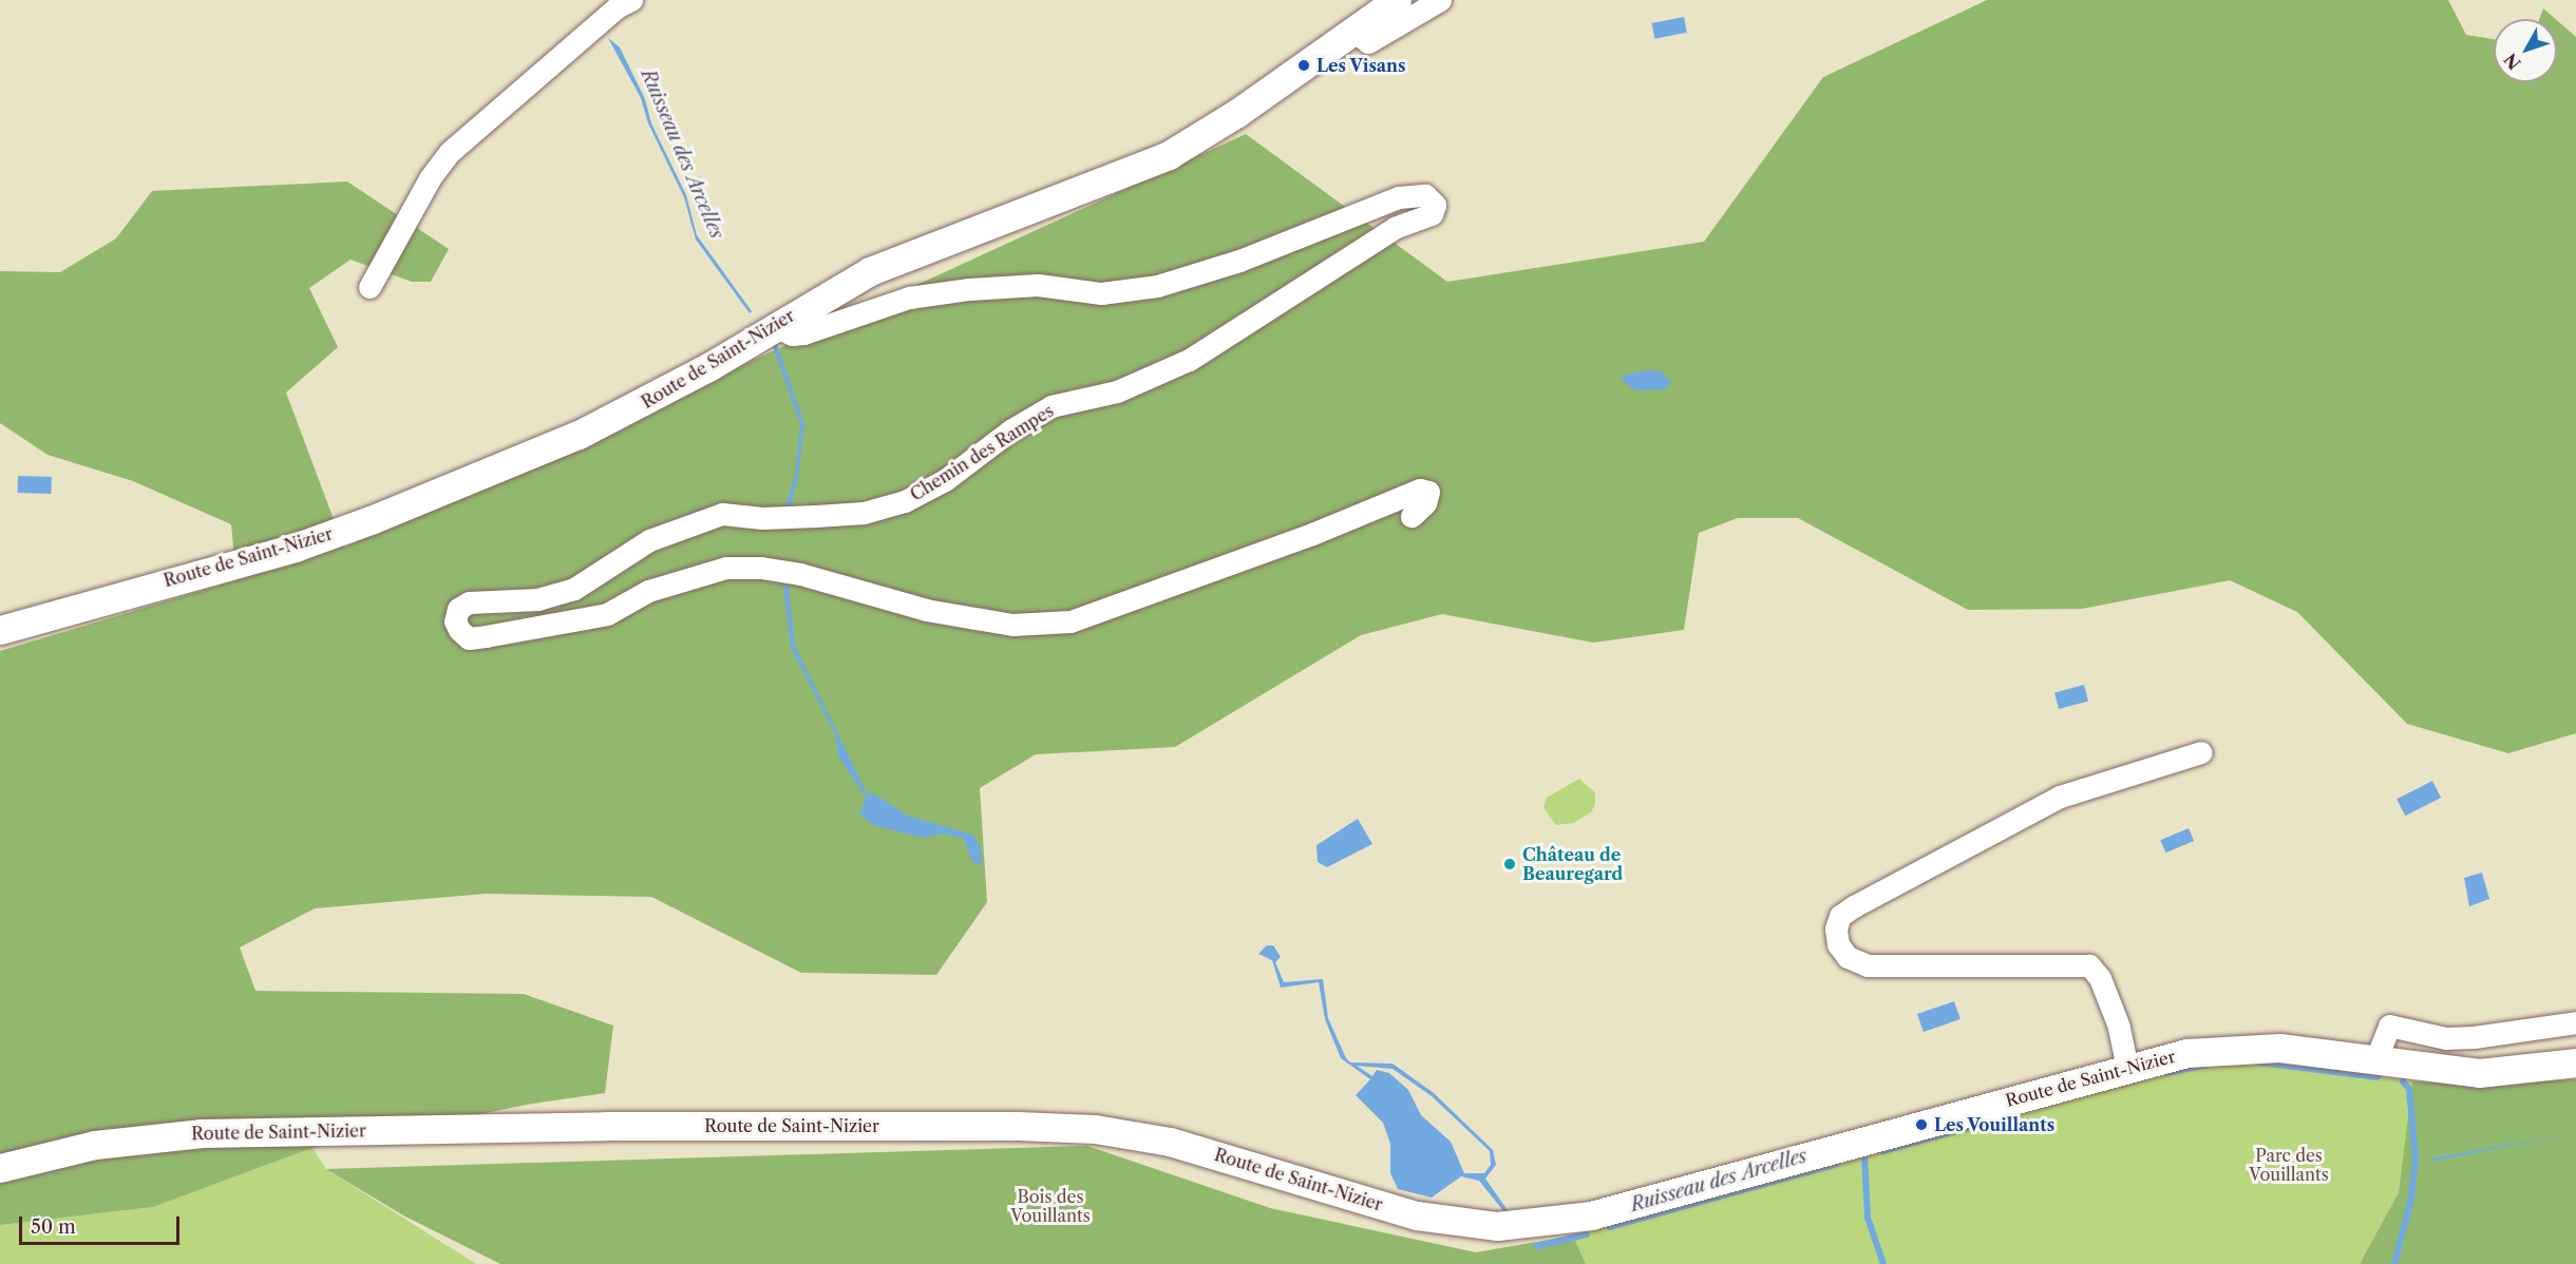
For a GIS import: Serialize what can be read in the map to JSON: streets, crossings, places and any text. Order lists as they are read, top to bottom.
{
  "streets": {
    "main road": ["Route de Saint-Nizier"],
    "street": ["Chemin des Rampes"]
  },
  "crossings": [
    ["Route de Saint-Nizier", "Chemin des Rampes"]
  ],
  "water": ["Ruisseau des Arcelles"],
  "parks": ["Parc des Vouillants", "Bois des Vouillants"],
  "places": ["Les Visans", "Château de Beauregard", "Les Vouillants"],
  "scale_bar": "50 m",
  "north": "bottom left"
}
